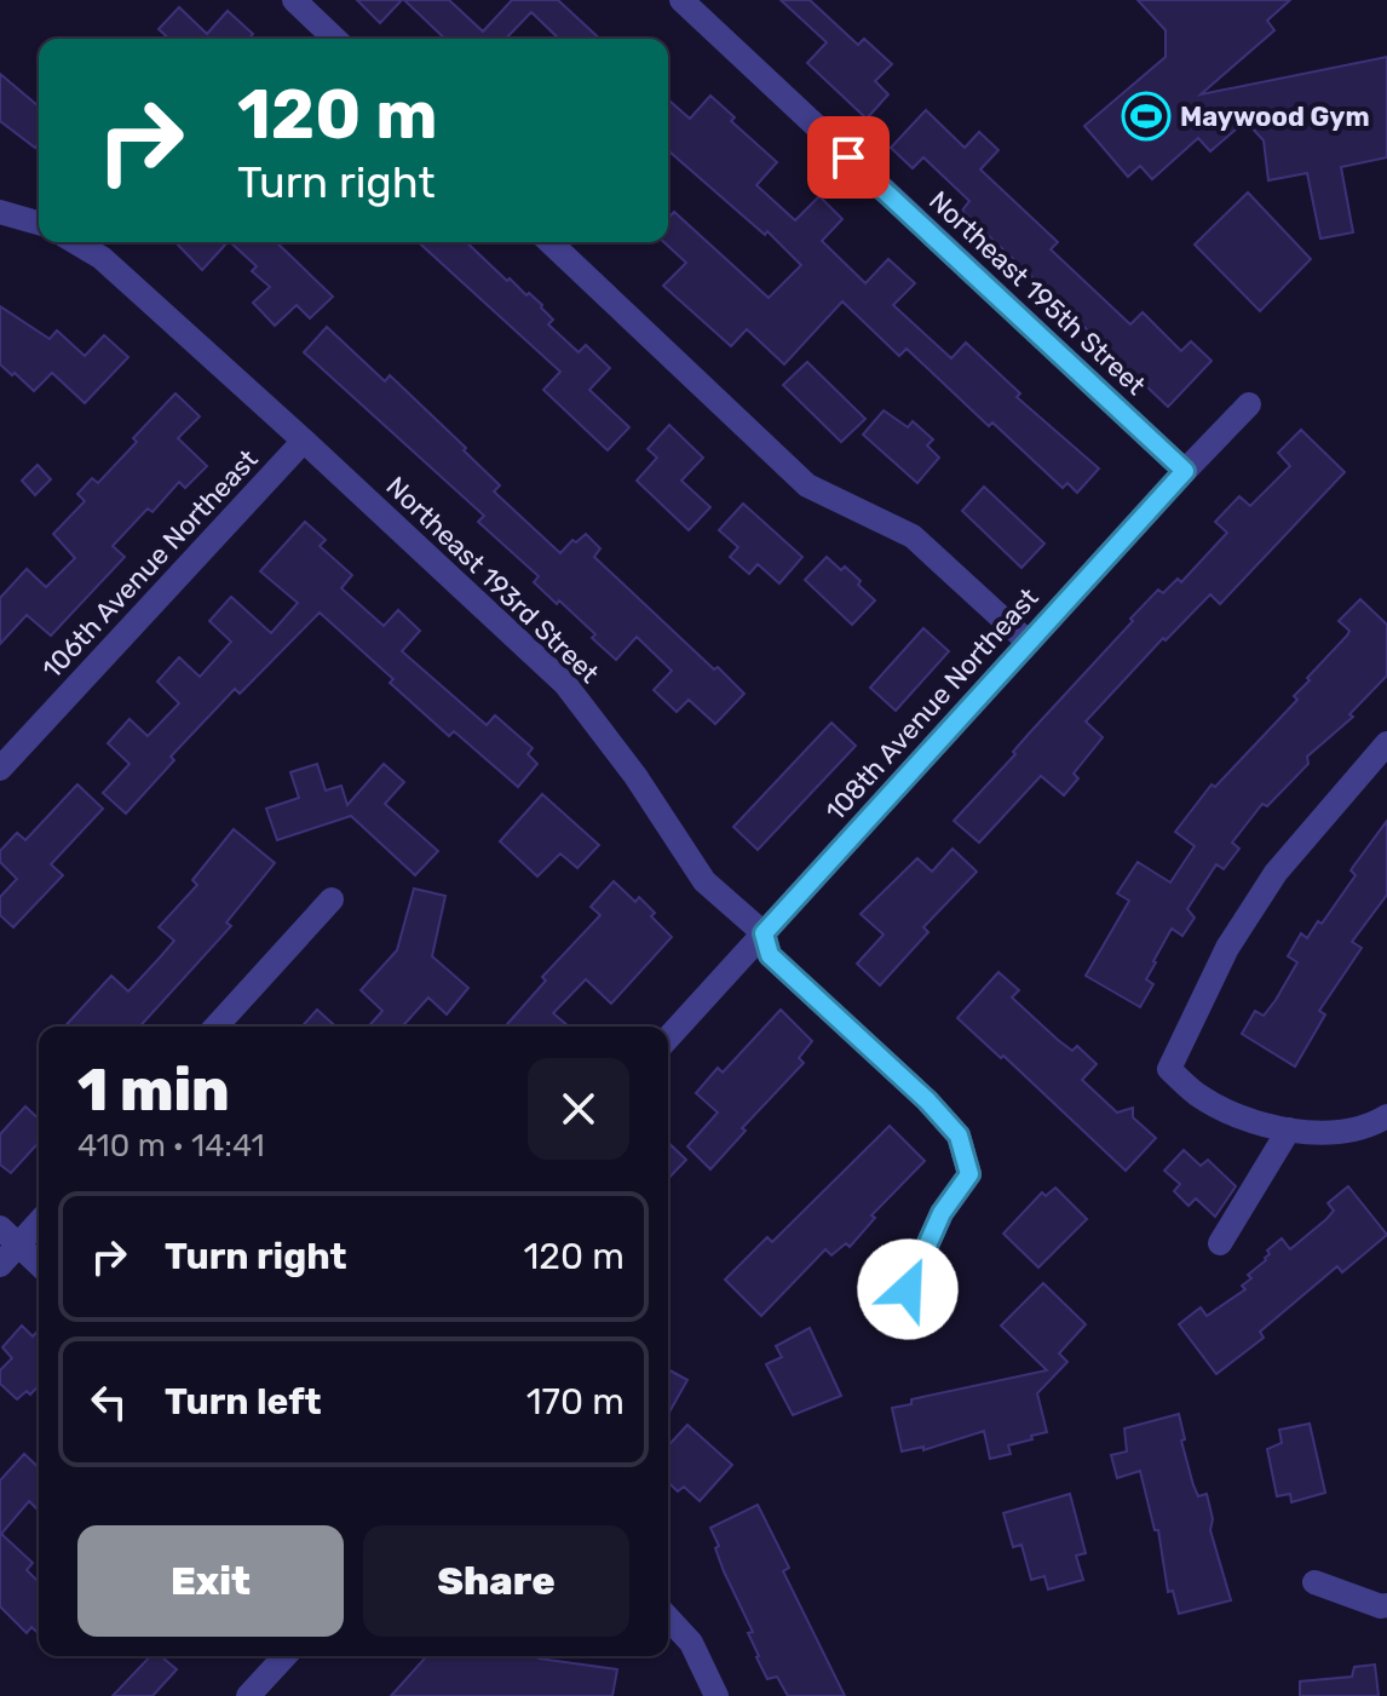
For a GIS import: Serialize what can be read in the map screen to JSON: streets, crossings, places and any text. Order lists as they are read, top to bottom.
{
  "streets": {
    "street": [
      "Northeast 195th Street",
      "106th Avenue Northeast",
      "Northeast 193rd Street",
      "108th Avenue Northeast"
    ]
  },
  "crossings": [
    ["Northeast 195th Street", "108th Avenue Northeast"],
    ["106th Avenue Northeast", "Northeast 193rd Street"],
    ["Northeast 193rd Street", "108th Avenue Northeast"]
  ],
  "places": {
    "sports": ["Maywood Gym"]
  },
  "page": {
    "turn": ["120 m", "Turn right"],
    "heading": ["1 min", "410 m · 14:41"],
    "list": [
      {
        "name": "Turn right",
        "value": "120 m"
      },
      {
        "name": "Turn left",
        "value": "170 m"
      }
    ],
    "buttons": ["Exit", "Share"]
  }
}
